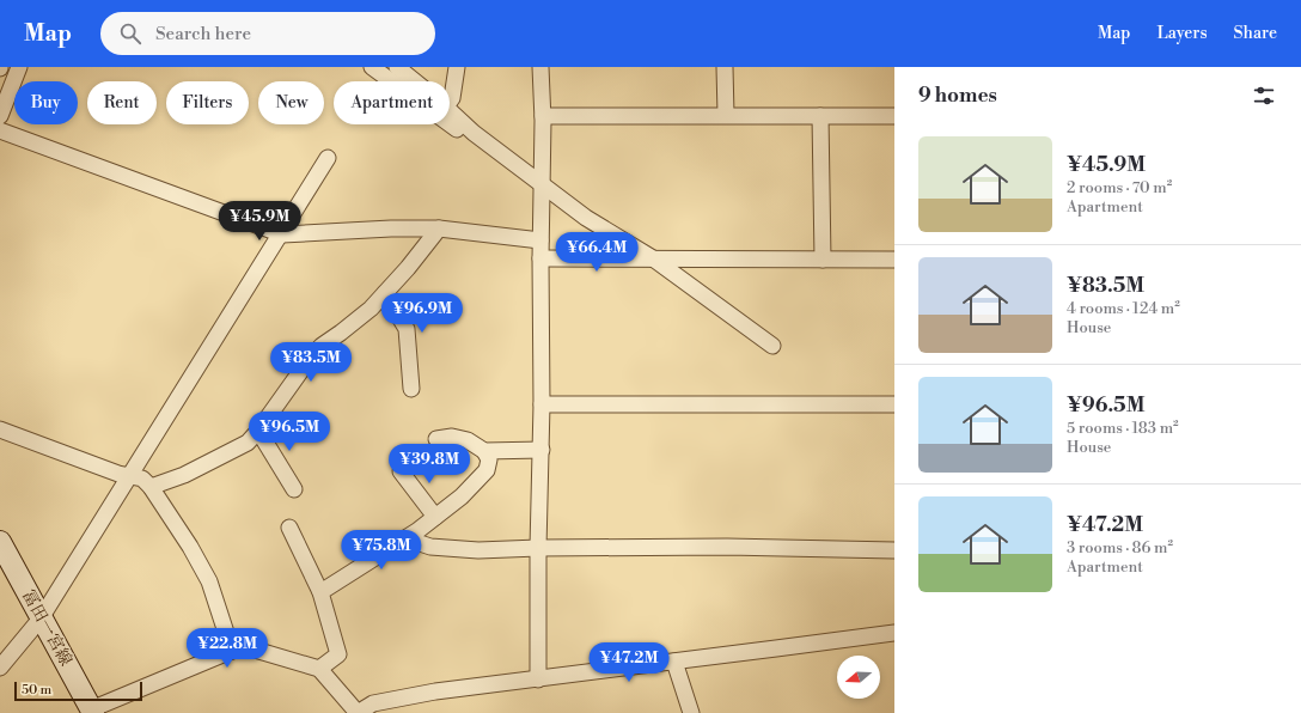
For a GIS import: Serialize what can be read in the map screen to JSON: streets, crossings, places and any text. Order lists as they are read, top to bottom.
{
  "streets": {
    "main road": ["冨田一宮線"]
  },
  "scale_bar": "50 m",
  "north": "left",
  "page": {
    "header": "Map",
    "search": "Search here",
    "nav": ["Map", "Layers", "Share"],
    "heading": "9 homes",
    "chip": [
      "Buy",
      "Rent",
      "Filters",
      "New",
      "Apartment"
    ],
    "list": [
      {
        "name": "¥45.9M",
        "note": "2 rooms · 70 m² · Apartment"
      },
      {
        "name": "¥83.5M",
        "note": "4 rooms · 124 m² · House"
      },
      {
        "name": "¥96.5M",
        "note": "5 rooms · 183 m² · House"
      },
      {
        "name": "¥47.2M",
        "note": "3 rooms · 86 m² · Apartment"
      }
    ],
    "price": [
      "¥45.9M",
      "¥66.4M",
      "¥96.9M",
      "¥83.5M",
      "¥96.5M",
      "¥39.8M",
      "¥75.8M",
      "¥22.8M",
      "¥47.2M"
    ],
    "scale": "50 m"
  }
}
